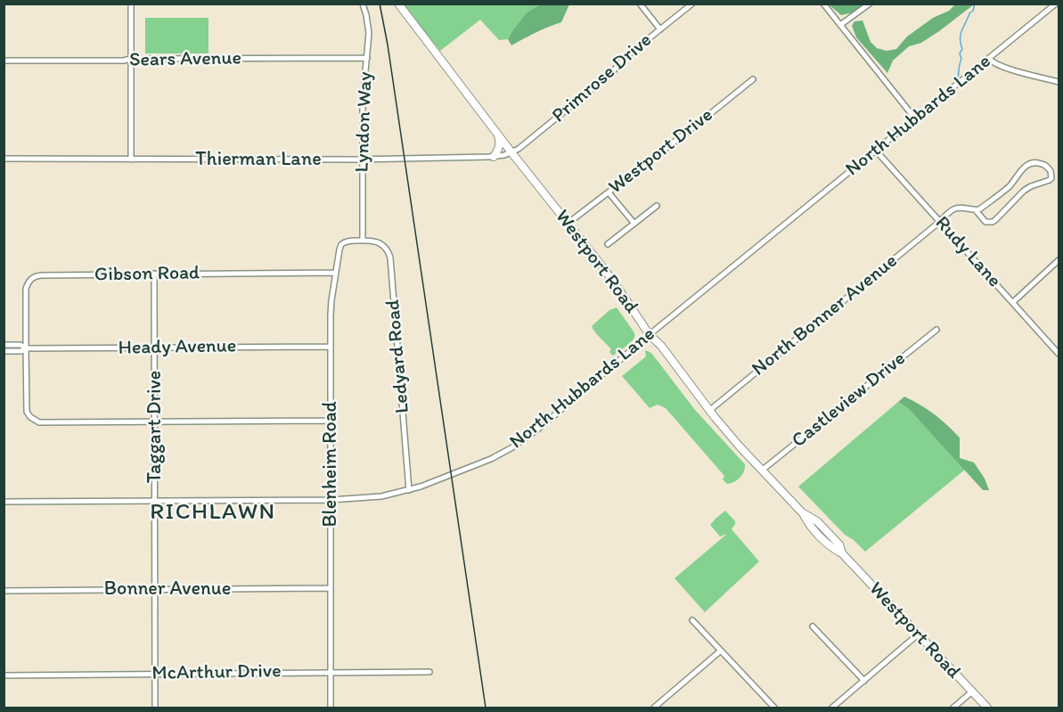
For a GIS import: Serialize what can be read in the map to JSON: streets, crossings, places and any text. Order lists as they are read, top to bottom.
{
  "streets": {
    "main road": ["Westport Road"],
    "street": [
      "Sears Avenue",
      "Primrose Drive",
      "North Hubbards Lane",
      "Lyndon Way",
      "Westport Drive",
      "Thierman Lane",
      "Rudy Lane",
      "Gibson Road",
      "North Bonner Avenue",
      "Heady Avenue",
      "Ledyard Road",
      "Castleview Drive",
      "Taggart Drive",
      "Blenheim Road",
      "Bonner Avenue",
      "McArthur Drive"
    ]
  },
  "crossings": [
    ["Sears Avenue", "Lyndon Way"],
    ["Primrose Drive", "Thierman Lane"],
    ["Primrose Drive", "Westport Road"],
    ["North Hubbards Lane", "Rudy Lane"],
    ["North Hubbards Lane", "Westport Road"],
    ["North Hubbards Lane", "Ledyard Road"],
    ["North Hubbards Lane", "Taggart Drive"],
    ["North Hubbards Lane", "Blenheim Road"],
    ["Lyndon Way", "Thierman Lane"],
    ["Lyndon Way", "Ledyard Road"],
    ["Lyndon Way", "Blenheim Road"],
    ["Westport Drive", "Westport Road"],
    ["Thierman Lane", "Westport Road"],
    ["Rudy Lane", "North Bonner Avenue"],
    ["Westport Road", "North Bonner Avenue"],
    ["Westport Road", "Castleview Drive"],
    ["Gibson Road", "Heady Avenue"],
    ["Gibson Road", "Taggart Drive"],
    ["Gibson Road", "Blenheim Road"],
    ["Heady Avenue", "Taggart Drive"],
    ["Heady Avenue", "Blenheim Road"],
    ["Ledyard Road", "Blenheim Road"],
    ["Taggart Drive", "Bonner Avenue"],
    ["Taggart Drive", "McArthur Drive"],
    ["Blenheim Road", "Bonner Avenue"],
    ["Blenheim Road", "McArthur Drive"]
  ],
  "districts": ["RICHLAWN"]
}
